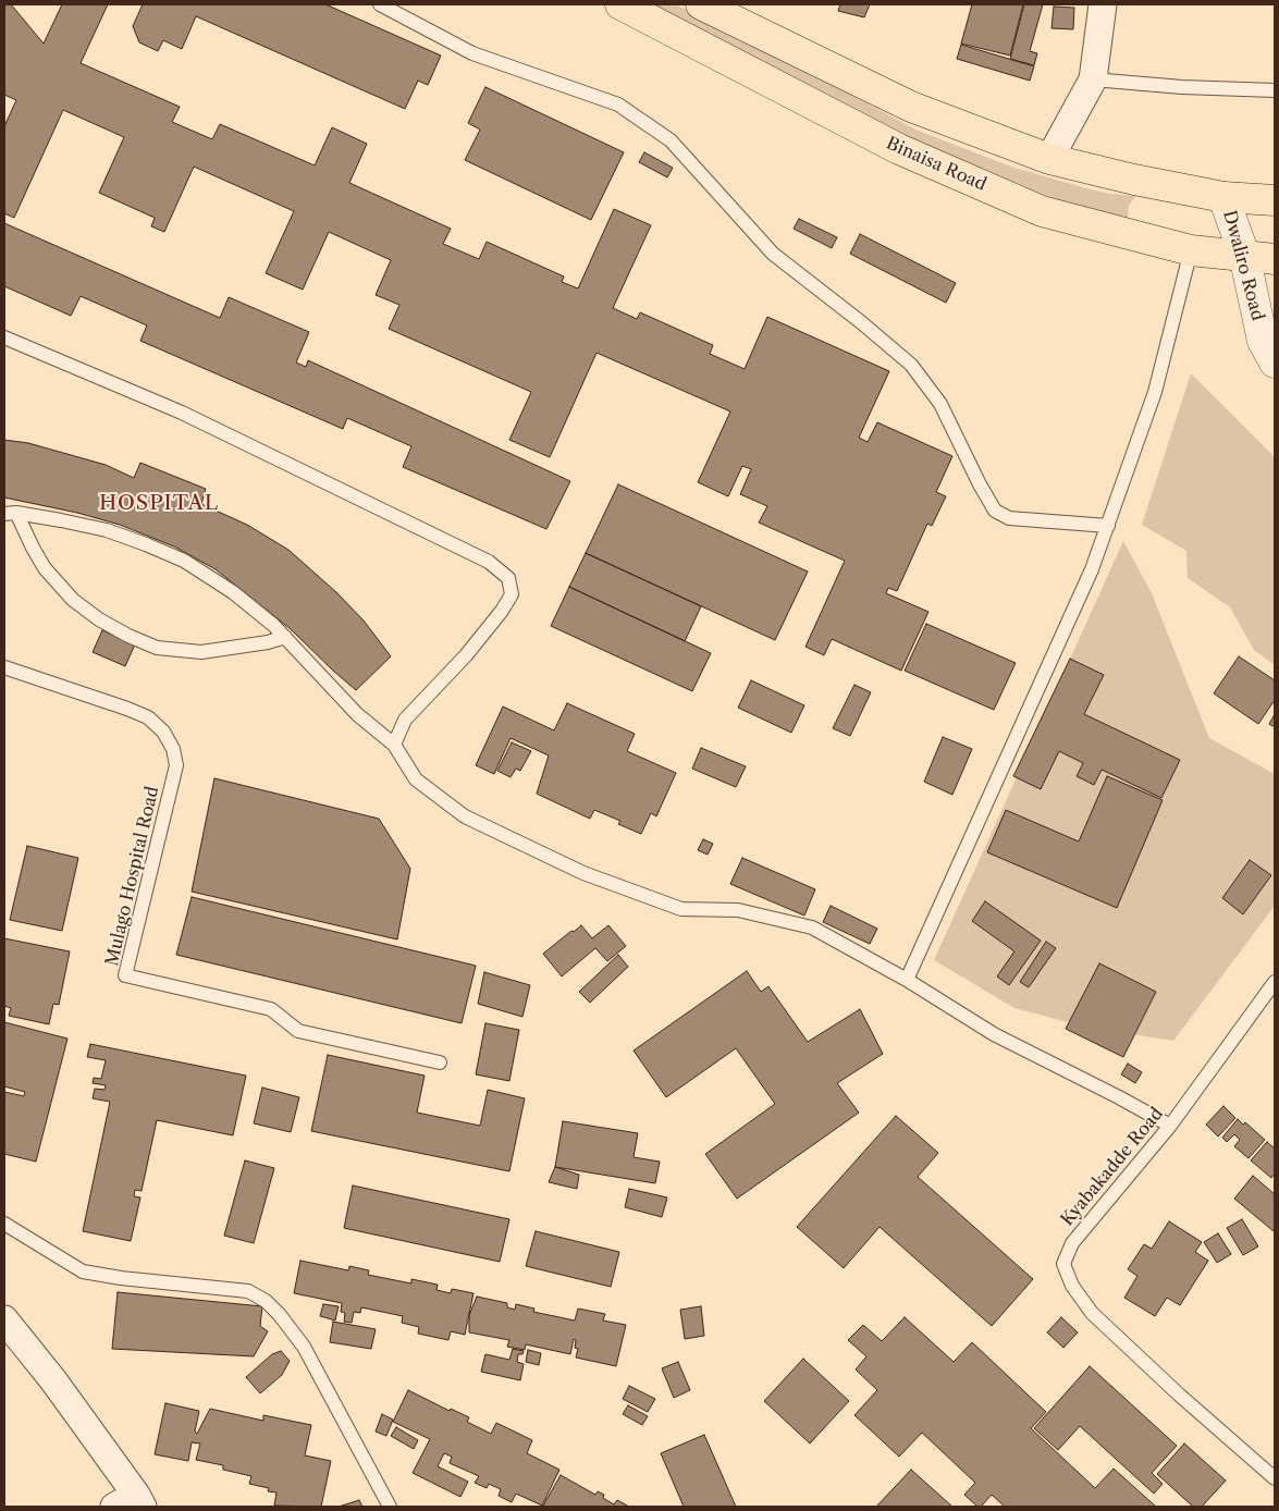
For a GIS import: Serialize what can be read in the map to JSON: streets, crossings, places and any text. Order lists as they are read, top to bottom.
{
  "streets": {
    "main road": ["Binaisa Road"],
    "street": ["Dwaliro Road"],
    "lane": ["Mulago Hospital Road", "Kyabakadde Road"]
  },
  "crossings": [
    ["Binaisa Road", "Dwaliro Road"]
  ],
  "districts": ["HOSPITAL"]
}
